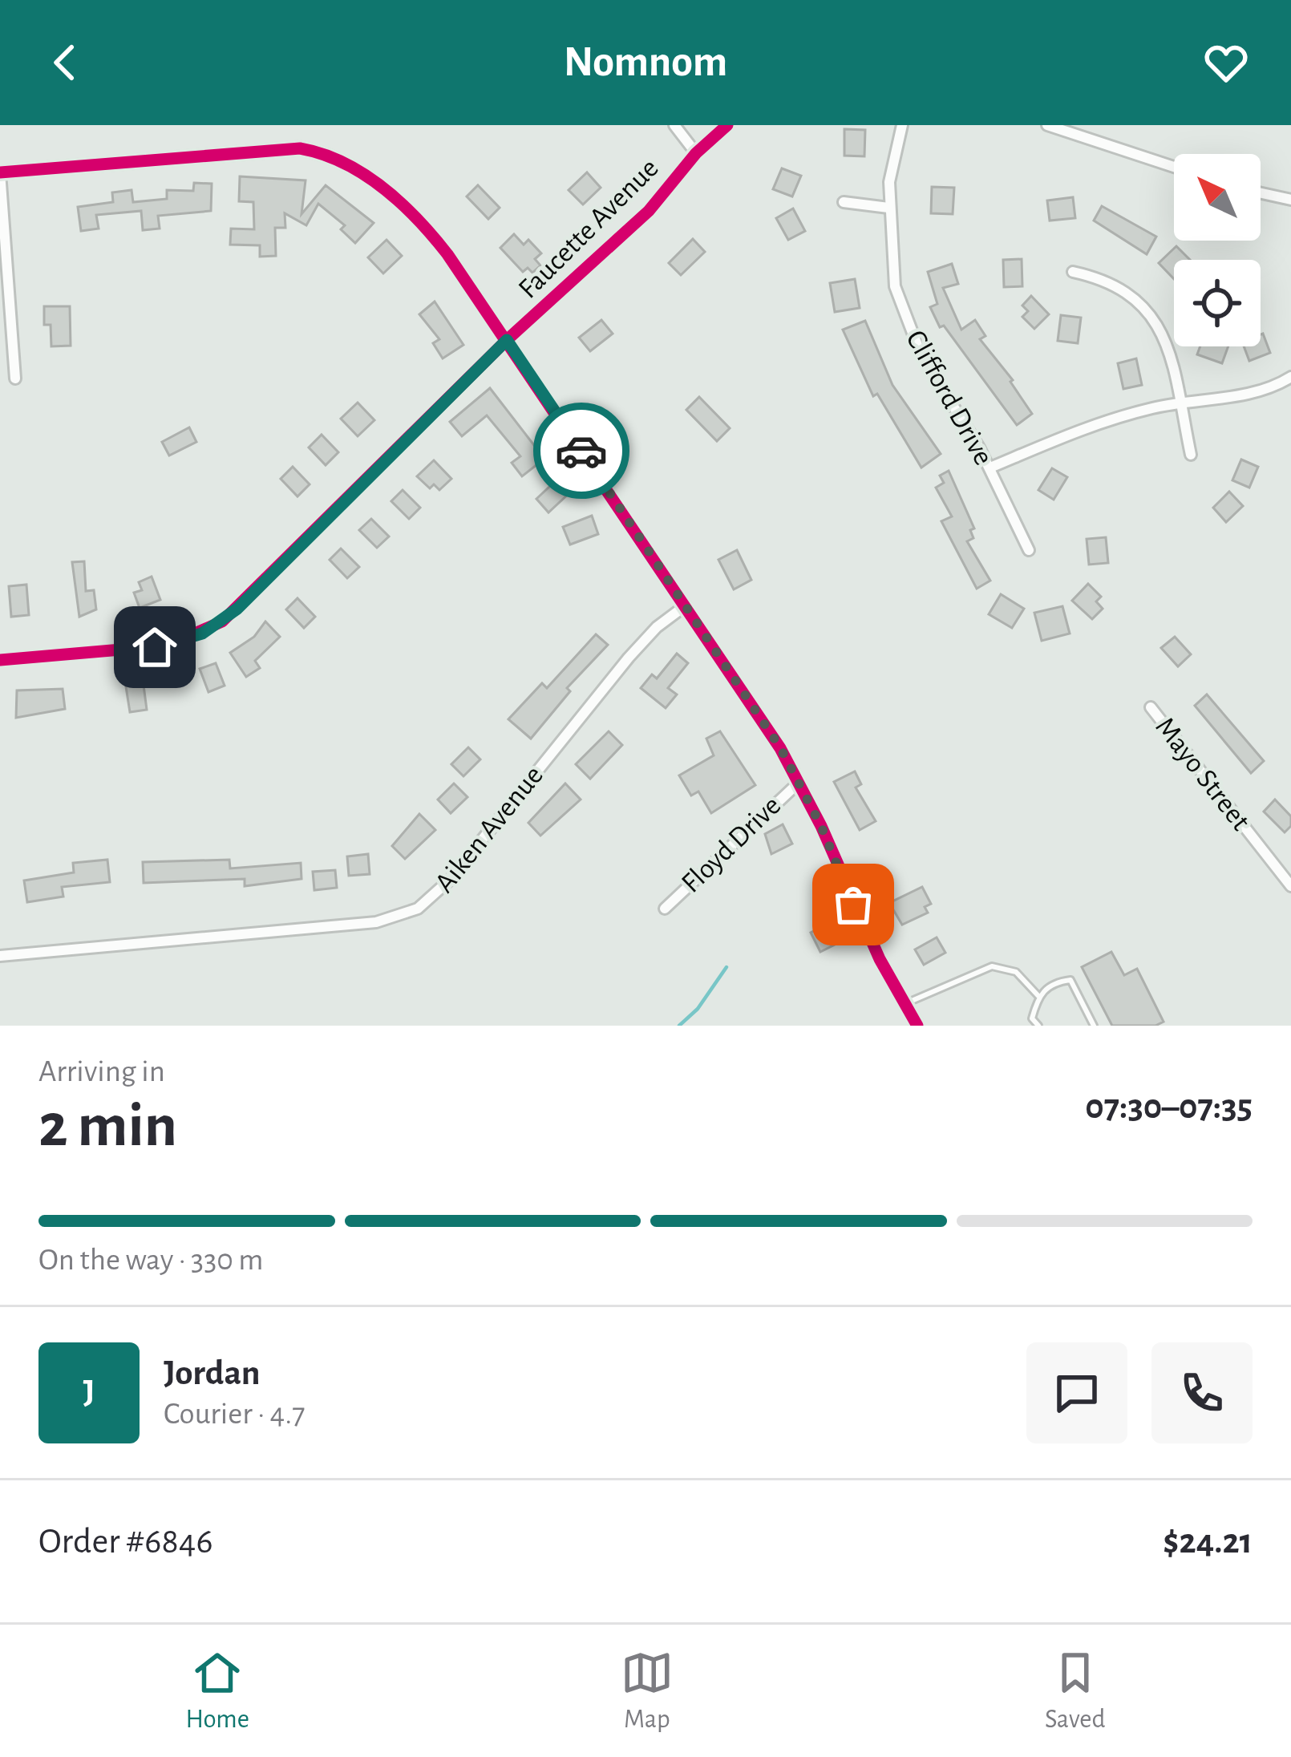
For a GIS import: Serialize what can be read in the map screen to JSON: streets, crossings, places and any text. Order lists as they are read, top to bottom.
{
  "streets": {
    "street": [
      "Faucette Avenue",
      "Clifford Drive",
      "Mayo Street",
      "Aiken Avenue",
      "Floyd Drive"
    ]
  },
  "north": "top left",
  "page": {
    "header": "Nomnom",
    "heading": ["2 min", "Arriving in", "07:30–07:35"],
    "panel": [
      "Jordan",
      "Courier · 4.7",
      "Order #6846",
      "$24.21"
    ],
    "bar": "On the way · 330 m",
    "round": "J",
    "tabs": ["Home", "Map", "Saved"]
  }
}
